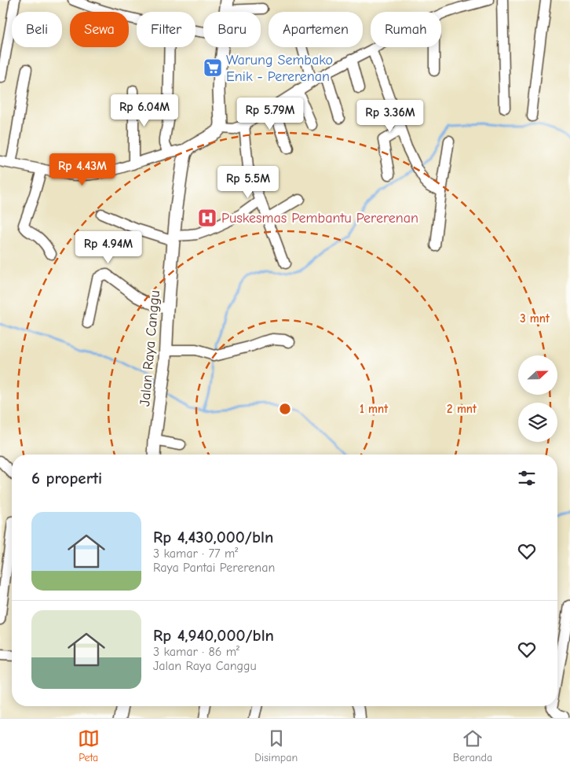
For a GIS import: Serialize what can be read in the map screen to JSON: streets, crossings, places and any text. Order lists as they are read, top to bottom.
{
  "streets": {
    "main road": ["Jalan Raya Canggu"]
  },
  "places": {
    "supermarket": ["Warung Sembako Enik - Pererenan"],
    "hospital": ["Puskesmas Pembantu Pererenan"]
  },
  "north": "right",
  "page": {
    "chip": [
      "Beli",
      "Sewa",
      "Filter",
      "Baru",
      "Apartemen",
      "Rumah"
    ],
    "price": [
      "Rp 6.04M",
      "Rp 5.79M",
      "Rp 3.36M",
      "Rp 4.43M",
      "Rp 5.5M",
      "Rp 4.94M"
    ],
    "heading": "6 properti",
    "list": [
      {
        "name": "Rp 4,430,000/bln",
        "note": "3 kamar · 77 m² · Raya Pantai Pererenan"
      },
      {
        "name": "Rp 4,940,000/bln",
        "note": "3 kamar · 86 m² · Jalan Raya Canggu"
      }
    ],
    "tabs": ["Peta", "Disimpan", "Beranda"]
  },
  "rings": ["3 mnt", "1 mnt", "2 mnt"]
}
